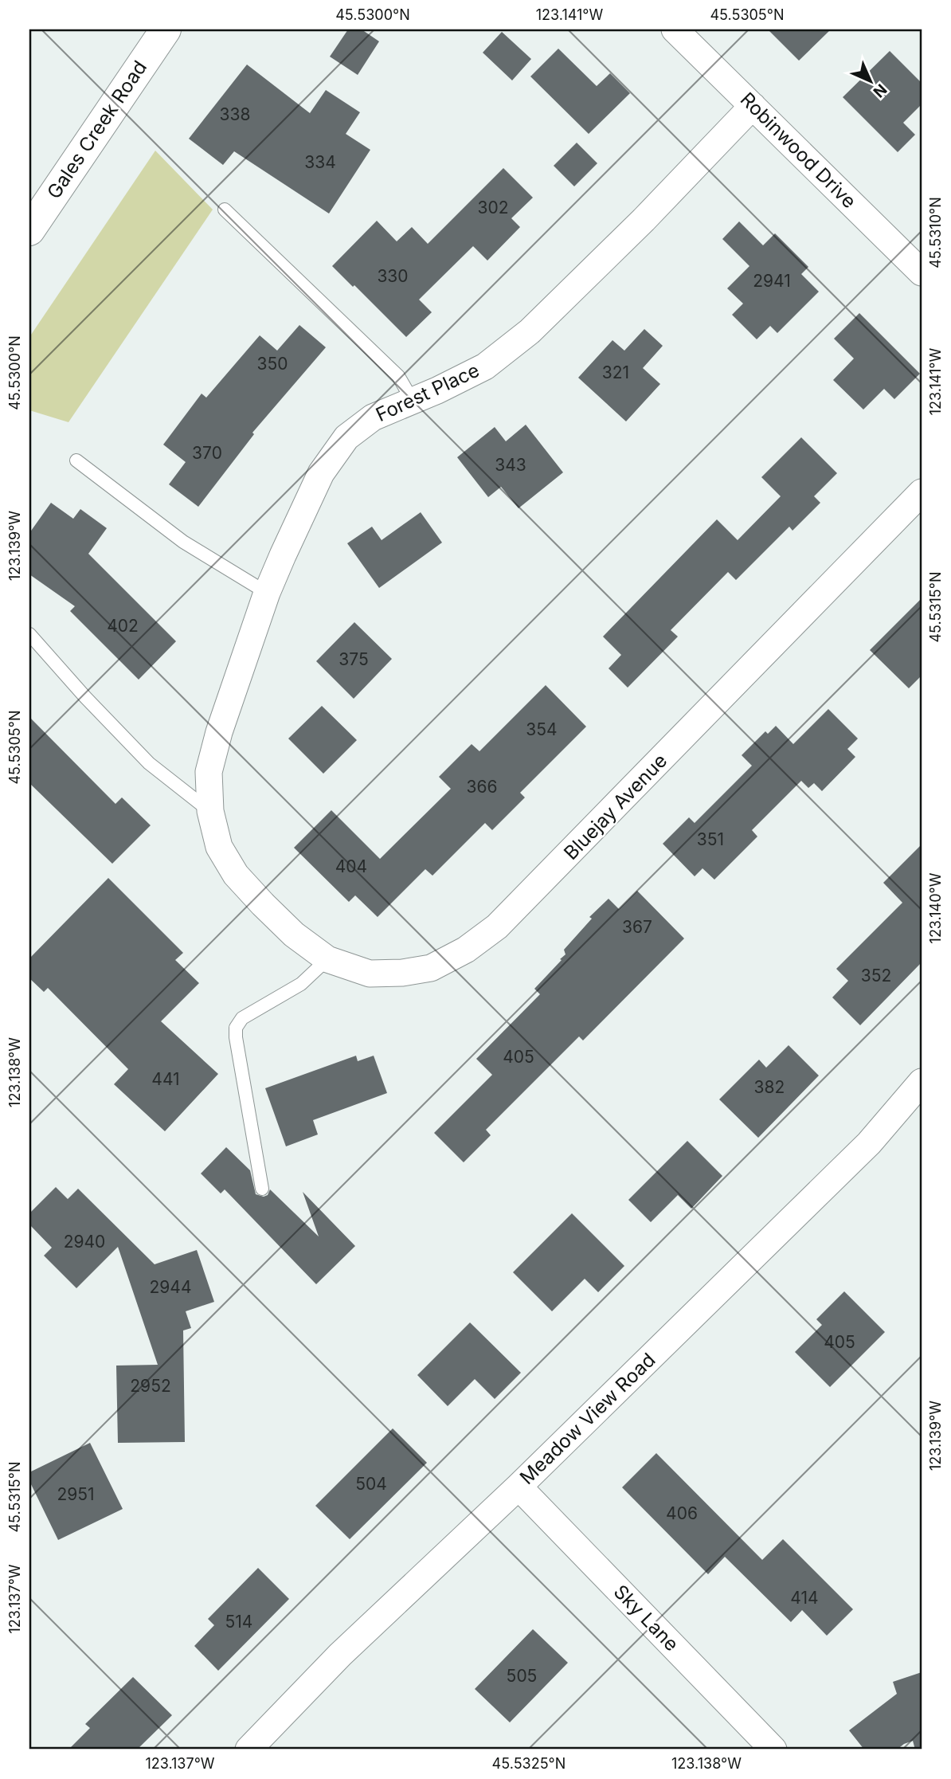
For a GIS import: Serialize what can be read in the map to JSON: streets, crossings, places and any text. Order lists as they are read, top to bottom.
{
  "streets": {
    "main road": ["Gales Creek Road"],
    "street": [
      "Robinwood Drive",
      "Forest Place",
      "Bluejay Avenue",
      "Meadow View Road",
      "Sky Lane"
    ]
  },
  "crossings": [
    ["Robinwood Drive", "Forest Place"],
    ["Forest Place", "Bluejay Avenue"],
    ["Meadow View Road", "Sky Lane"]
  ],
  "house_numbers": [
    "338",
    "334",
    "302",
    "330",
    "2941",
    "350",
    "321",
    "370",
    "343",
    "402",
    "375",
    "354",
    "366",
    "351",
    "404",
    "367",
    "352",
    "405",
    "441",
    "382",
    "2940",
    "2944",
    "405",
    "2952",
    "504",
    "2951",
    "406",
    "414",
    "514",
    "505"
  ],
  "north": "bottom right",
  "coordinates": [
    "45.5300°N",
    "123.141°W",
    "45.5305°N",
    "45.5310°N",
    "123.139°W",
    "45.5315°N",
    "123.140°W",
    "123.138°W",
    "123.137°W",
    "45.5325°N"
  ]
}
